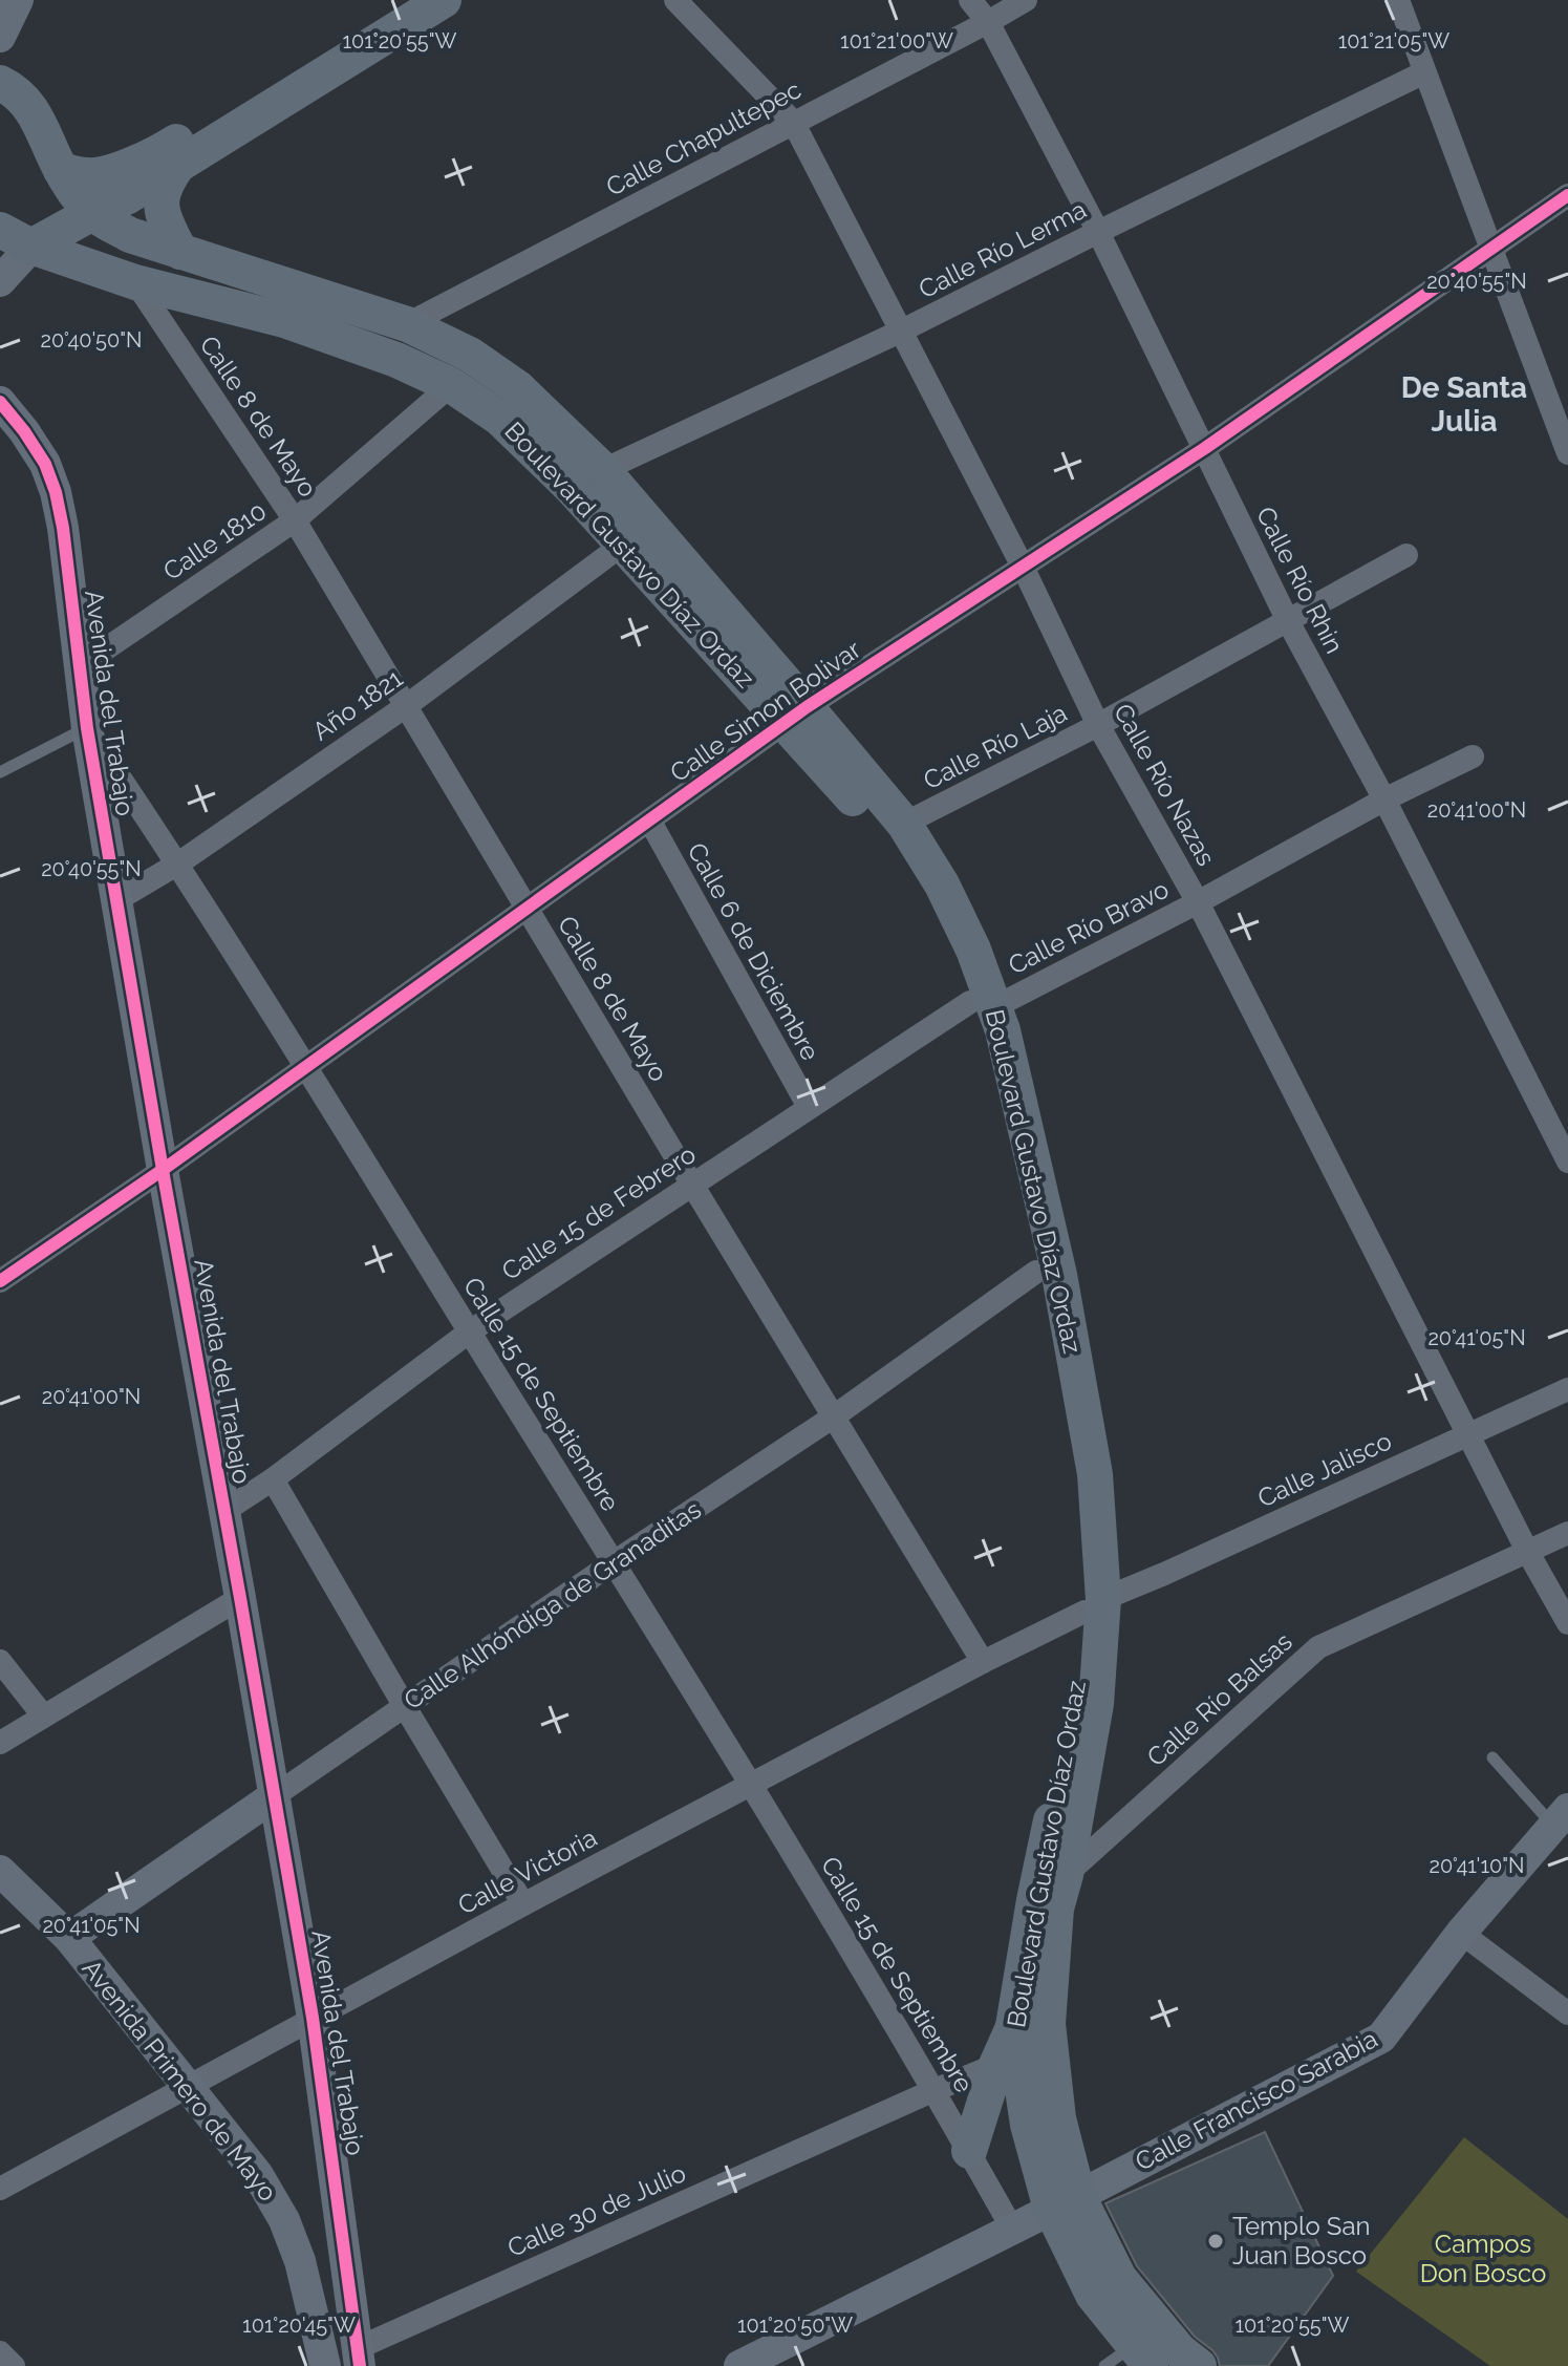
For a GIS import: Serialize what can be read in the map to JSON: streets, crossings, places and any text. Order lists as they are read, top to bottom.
{
  "streets": {
    "main road": ["Boulevard Gustavo Díaz Ordaz"],
    "street": [
      "Calle Chapultepec",
      "Calle Río Lerma",
      "Calle 8 de Mayo",
      "Calle 1810",
      "Calle Río Rhin",
      "Avenida del Trabajo",
      "Año 1821",
      "Calle Simon Bolivar",
      "Calle Río Laja",
      "Calle Río Nazas",
      "Calle Río Bravo",
      "Calle 6 de Diciembre",
      "Calle 15 de Febrero",
      "Calle 15 de Septiembre",
      "Calle Jalisco",
      "Calle Alhóndiga de Granaditas",
      "Calle Río Balsas",
      "Calle Victoria",
      "Avenida Primero de Mayo",
      "Calle Francisco Sarabia",
      "Calle 30 de Julio"
    ]
  },
  "crossings": [
    ["Calle Chapultepec", "Boulevard Gustavo Díaz Ordaz"],
    ["Calle Chapultepec", "Calle Río Rhin"],
    ["Calle Chapultepec", "Calle Río Nazas"],
    ["Calle Río Lerma", "Boulevard Gustavo Díaz Ordaz"],
    ["Calle Río Lerma", "Calle Río Rhin"],
    ["Calle Río Lerma", "Calle Río Nazas"],
    ["Calle 8 de Mayo", "Calle 1810"],
    ["Calle 8 de Mayo", "Boulevard Gustavo Díaz Ordaz"],
    ["Calle 8 de Mayo", "Año 1821"],
    ["Calle 8 de Mayo", "Calle Simon Bolivar"],
    ["Calle 8 de Mayo", "Calle 15 de Febrero"],
    ["Calle 8 de Mayo", "Calle Alhóndiga de Granaditas"],
    ["Calle 8 de Mayo", "Calle Victoria"],
    ["Calle 1810", "Boulevard Gustavo Díaz Ordaz"],
    ["Calle 1810", "Avenida del Trabajo"],
    ["Boulevard Gustavo Díaz Ordaz", "Año 1821"],
    ["Boulevard Gustavo Díaz Ordaz", "Calle Simon Bolivar"],
    ["Boulevard Gustavo Díaz Ordaz", "Calle Río Laja"],
    ["Boulevard Gustavo Díaz Ordaz", "Calle Río Bravo"],
    ["Boulevard Gustavo Díaz Ordaz", "Calle 15 de Febrero"],
    ["Boulevard Gustavo Díaz Ordaz", "Calle Jalisco"],
    ["Boulevard Gustavo Díaz Ordaz", "Calle Alhóndiga de Granaditas"],
    ["Boulevard Gustavo Díaz Ordaz", "Calle Río Balsas"],
    ["Boulevard Gustavo Díaz Ordaz", "Calle Victoria"],
    ["Boulevard Gustavo Díaz Ordaz", "Calle Francisco Sarabia"],
    ["Calle Río Rhin", "Calle Simon Bolivar"],
    ["Calle Río Rhin", "Calle Río Laja"],
    ["Calle Río Rhin", "Calle Río Bravo"],
    ["Avenida del Trabajo", "Año 1821"],
    ["Avenida del Trabajo", "Calle Simon Bolivar"],
    ["Avenida del Trabajo", "Calle 15 de Febrero"],
    ["Avenida del Trabajo", "Calle 15 de Septiembre"],
    ["Avenida del Trabajo", "Calle Alhóndiga de Granaditas"],
    ["Avenida del Trabajo", "Calle Victoria"],
    ["Avenida del Trabajo", "Calle 30 de Julio"],
    ["Año 1821", "Calle 15 de Septiembre"],
    ["Calle Simon Bolivar", "Calle Río Nazas"],
    ["Calle Simon Bolivar", "Calle 6 de Diciembre"],
    ["Calle Simon Bolivar", "Calle 15 de Septiembre"],
    ["Calle Río Laja", "Calle Río Nazas"],
    ["Calle Río Nazas", "Calle Río Bravo"],
    ["Calle Río Nazas", "Calle Jalisco"],
    ["Calle Río Nazas", "Calle Río Balsas"],
    ["Calle Río Bravo", "Calle 15 de Febrero"],
    ["Calle 6 de Diciembre", "Calle 15 de Febrero"],
    ["Calle 15 de Febrero", "Calle 15 de Septiembre"],
    ["Calle 15 de Septiembre", "Calle Alhóndiga de Granaditas"],
    ["Calle 15 de Septiembre", "Calle Victoria"],
    ["Calle 15 de Septiembre", "Calle Francisco Sarabia"],
    ["Calle 15 de Septiembre", "Calle 30 de Julio"],
    ["Calle Jalisco", "Calle Victoria"],
    ["Calle Alhóndiga de Granaditas", "Avenida Primero de Mayo"],
    ["Calle Victoria", "Avenida Primero de Mayo"]
  ],
  "districts": ["De Santa Julia"],
  "parks": ["Campos Don Bosco"],
  "places": ["Templo San Juan Bosco"],
  "coordinates": [
    "101°20'55\"W",
    "101°21'00\"W",
    "101°21'05\"W",
    "20°40'55\"N",
    "20°40'50\"N",
    "20°41'00\"N",
    "20°41'05\"N",
    "20°41'10\"N",
    "101°20'45\"W",
    "101°20'50\"W"
  ]
}
